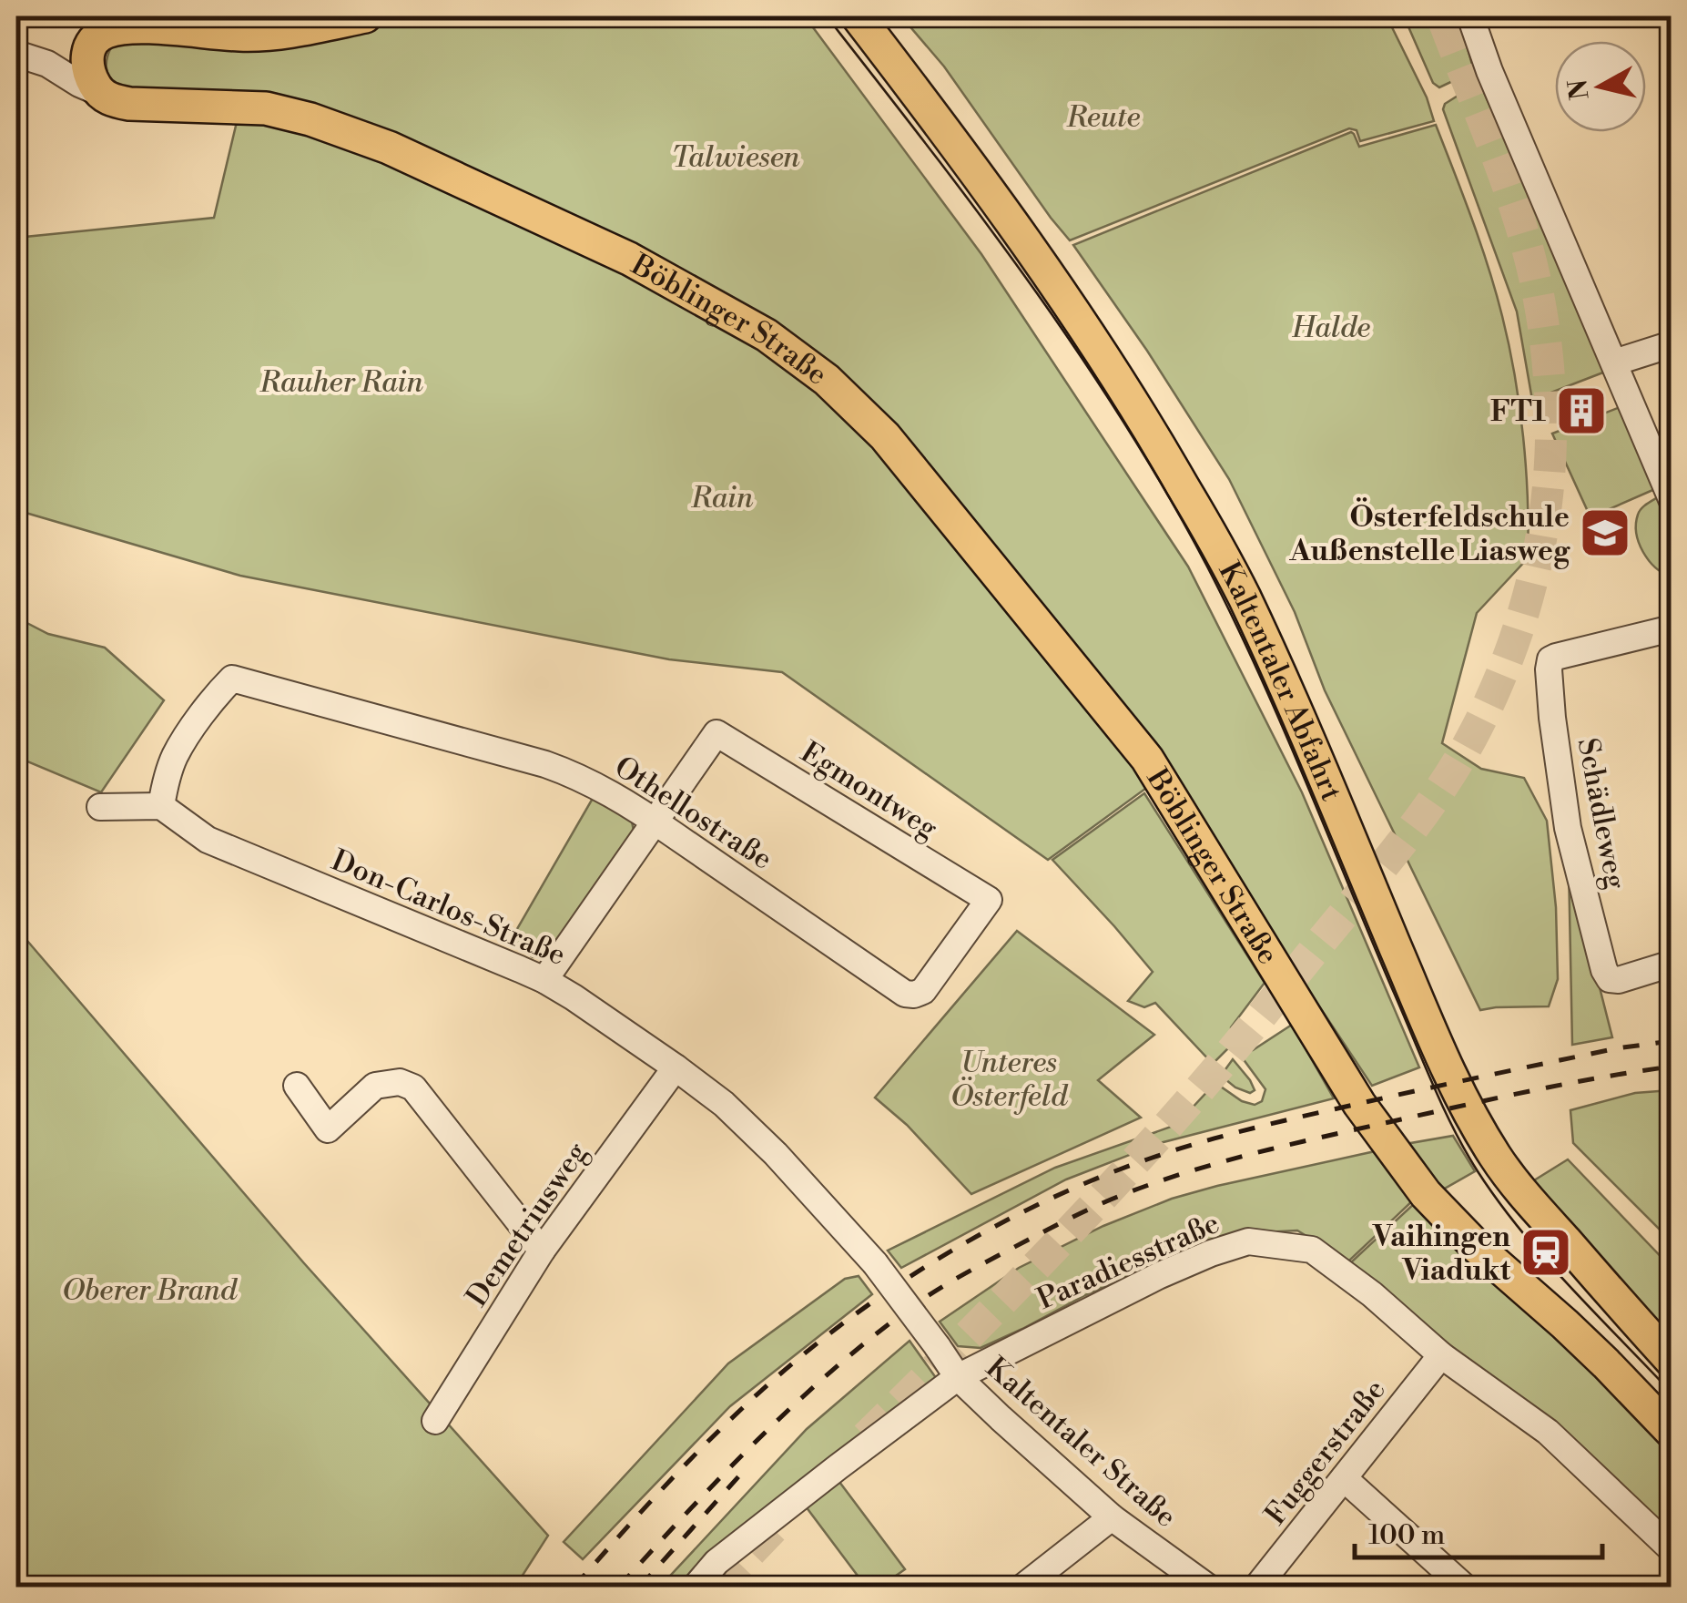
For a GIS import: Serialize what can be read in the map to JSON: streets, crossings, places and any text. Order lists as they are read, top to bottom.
{
  "streets": {
    "main road": ["Böblinger Straße", "Kaltentaler Abfahrt"],
    "street": [
      "Egmontweg",
      "Othellostraße",
      "Schädleweg",
      "Don-Carlos-Straße",
      "Demetriusweg",
      "Paradiesstraße",
      "Kaltentaler Straße",
      "Fuggerstraße"
    ]
  },
  "crossings": [
    ["Egmontweg", "Othellostraße"],
    ["Othellostraße", "Don-Carlos-Straße"],
    ["Don-Carlos-Straße", "Demetriusweg"],
    ["Don-Carlos-Straße", "Paradiesstraße"],
    ["Don-Carlos-Straße", "Kaltentaler Straße"],
    ["Paradiesstraße", "Kaltentaler Straße"],
    ["Paradiesstraße", "Fuggerstraße"]
  ],
  "parks": [
    "Reute",
    "Talwiesen",
    "Halde",
    "Rauher Rain",
    "Rain",
    "Unteres Österfeld",
    "Oberer Brand"
  ],
  "places": {
    "building": ["FT1"],
    "school or university": ["Österfeldschule Außenstelle Liasweg"],
    "station": ["Vaihingen Viadukt"]
  },
  "scale_bar": "100 m",
  "north": "left"
}
